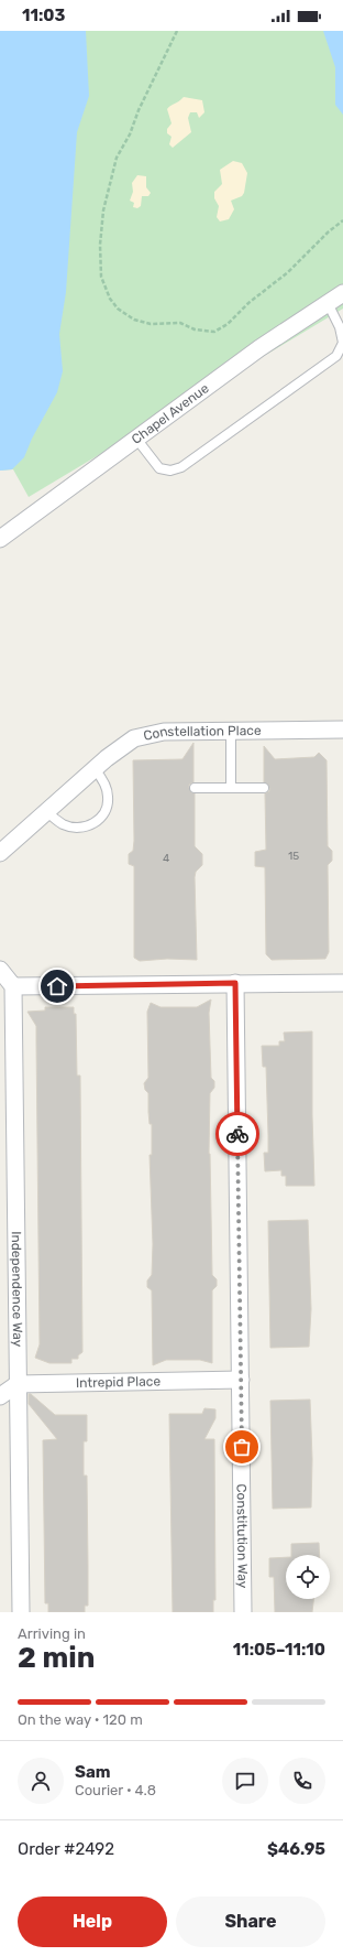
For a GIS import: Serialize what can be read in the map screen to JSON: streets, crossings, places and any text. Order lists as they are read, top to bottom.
{
  "streets": {
    "street": [
      "Chapel Avenue",
      "Constellation Place",
      "Independence Way",
      "Intrepid Place",
      "Constitution Way"
    ]
  },
  "crossings": [
    ["Independence Way", "Intrepid Place"],
    ["Intrepid Place", "Constitution Way"]
  ],
  "house_numbers": ["15", "4"],
  "page": {
    "status": "11:03",
    "heading": ["2 min", "Arriving in", "11:05–11:10"],
    "panel": [
      "Sam",
      "Courier · 4.8",
      "Order #2492",
      "$46.95"
    ],
    "bar": "On the way · 120 m",
    "buttons": ["Help", "Share"]
  }
}
